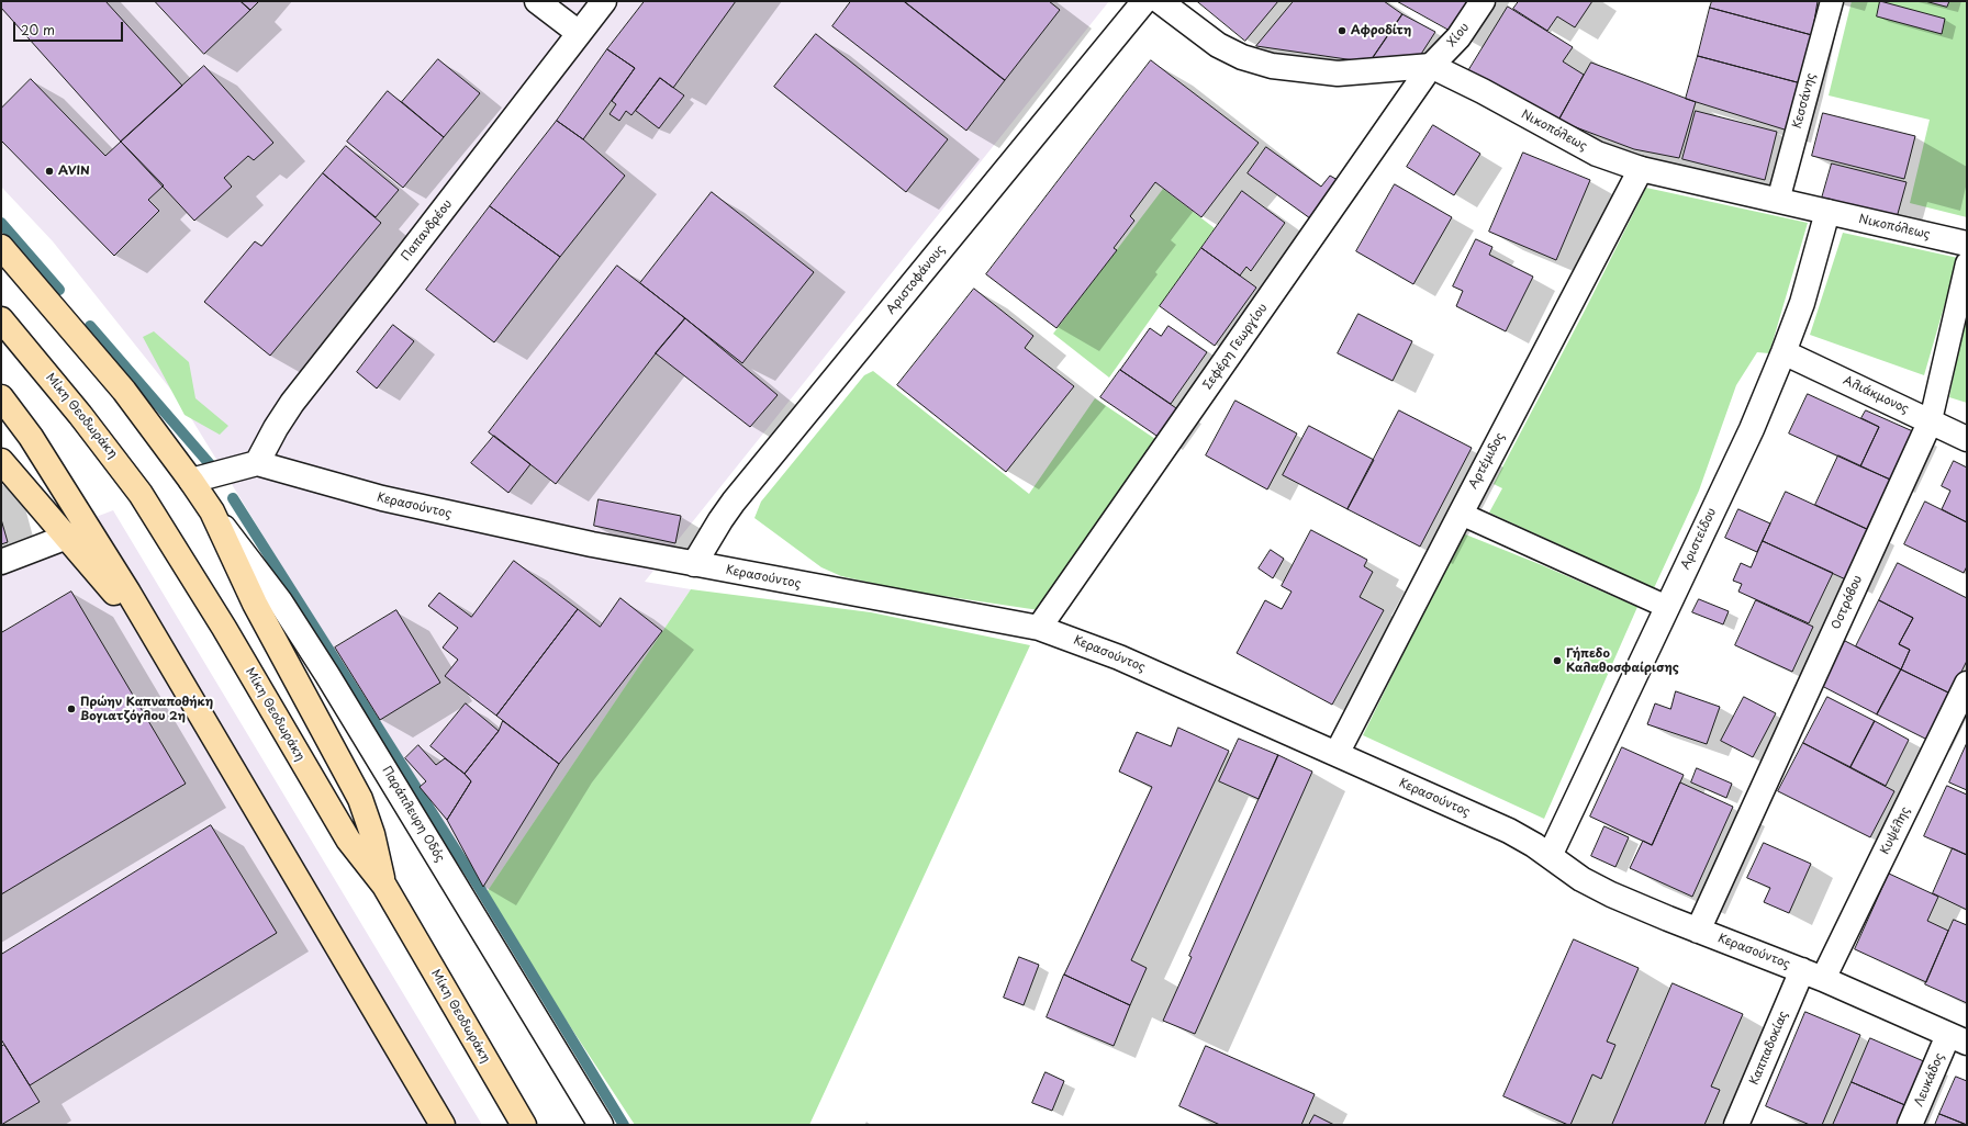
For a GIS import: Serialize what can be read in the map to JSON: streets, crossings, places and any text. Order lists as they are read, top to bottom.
{
  "streets": {
    "highway": ["Μίκη Θεοδωράκη"],
    "street": [
      "Χίου",
      "Κεσσάνης",
      "Νικοπόλεως",
      "Παπανδρέου",
      "Αριστοφάνoυς",
      "Σεφέρη Γεωργίου",
      "Αλιάκμονος",
      "Αρτέμιδος",
      "Κερασούντος",
      "Αριστείδου",
      "Οστρόβου",
      "Παράπλευρη Οδός",
      "Κυψέλης",
      "Καππαδοκίας",
      "Λευκάδος"
    ]
  },
  "crossings": [
    ["Χίου", "Νικοπόλεως"],
    ["Χίου", "Σεφέρη Γεωργίου"],
    ["Κεσσάνης", "Νικοπόλεως"],
    ["Νικοπόλεως", "Σεφέρη Γεωργίου"],
    ["Νικοπόλεως", "Αρτέμιδος"],
    ["Νικοπόλεως", "Αριστείδου"],
    ["Παπανδρέου", "Κερασούντος"],
    ["Αριστοφάνoυς", "Κερασούντος"],
    ["Σεφέρη Γεωργίου", "Κερασούντος"],
    ["Αλιάκμονος", "Αριστείδου"],
    ["Αλιάκμονος", "Οστρόβου"],
    ["Αρτέμιδος", "Κερασούντος"],
    ["Κερασούντος", "Αριστείδου"],
    ["Κερασούντος", "Οστρόβου"],
    ["Κερασούντος", "Κυψέλης"],
    ["Κερασούντος", "Καππαδοκίας"],
    ["Κερασούντος", "Λευκάδος"],
    ["Κυψέλης", "Καππαδοκίας"]
  ],
  "places": [
    "Αφροδίτη",
    "AVIN",
    "Γήπεδο Καλαθοσφαίρισης",
    "Πρώην Καπναποθήκη Βογιατζόγλου 2η"
  ],
  "scale_bar": "20 m"
}
